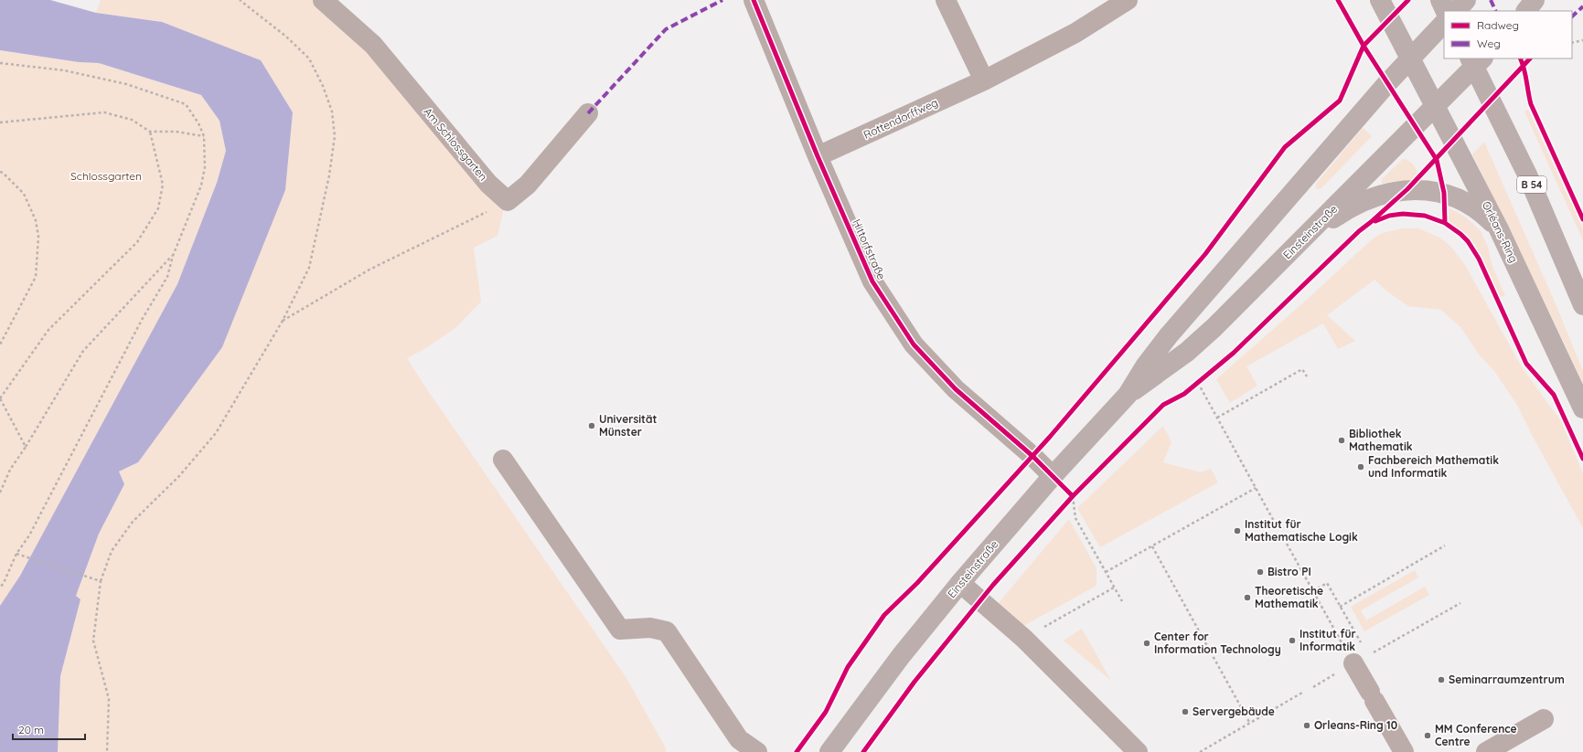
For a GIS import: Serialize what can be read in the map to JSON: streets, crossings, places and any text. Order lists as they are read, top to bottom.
{
  "streets": {
    "main road": ["B 54", "Einsteinstraße", "Orléans-Ring"],
    "street": ["Rottendorffweg", "Am Schlossgarten", "Hittorfstraße"]
  },
  "crossings": [
    ["Rottendorffweg", "Hittorfstraße"],
    ["B 54", "Einsteinstraße"],
    ["Einsteinstraße", "Orléans-Ring"],
    ["Einsteinstraße", "Hittorfstraße"]
  ],
  "parks": ["Schlossgarten"],
  "places": [
    "Universität Münster",
    "Bibliothek Mathematik",
    "Fachbereich Mathematik und Informatik",
    "Institut für Mathematische Logik",
    "Bistro PI",
    "Theoretische Mathematik",
    "Institut für Informatik",
    "Center for Information Technology",
    "Seminarraumzentrum",
    "Servergebäude",
    "Orleans-Ring 10",
    "MM Conference Centre"
  ],
  "legend": ["Radweg", "Weg"],
  "scale_bar": "20 m"
}
